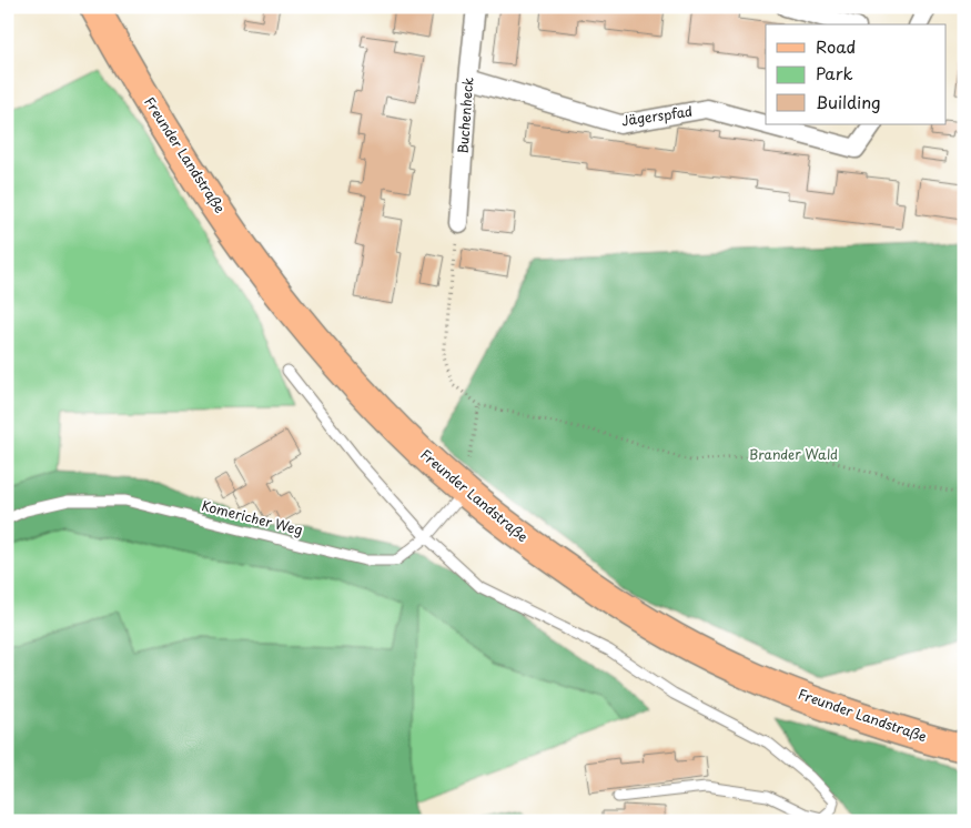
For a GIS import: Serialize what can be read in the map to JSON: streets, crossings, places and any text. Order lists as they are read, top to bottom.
{
  "streets": {
    "main road": ["Freunder Landstraße"],
    "street": ["Buchenheck", "Jägerspfad"],
    "lane": ["Komericher Weg"]
  },
  "crossings": [
    ["Buchenheck", "Jägerspfad"],
    ["Freunder Landstraße", "Komericher Weg"]
  ],
  "parks": ["Brander Wald"],
  "legend": ["Road", "Park", "Building"]
}
